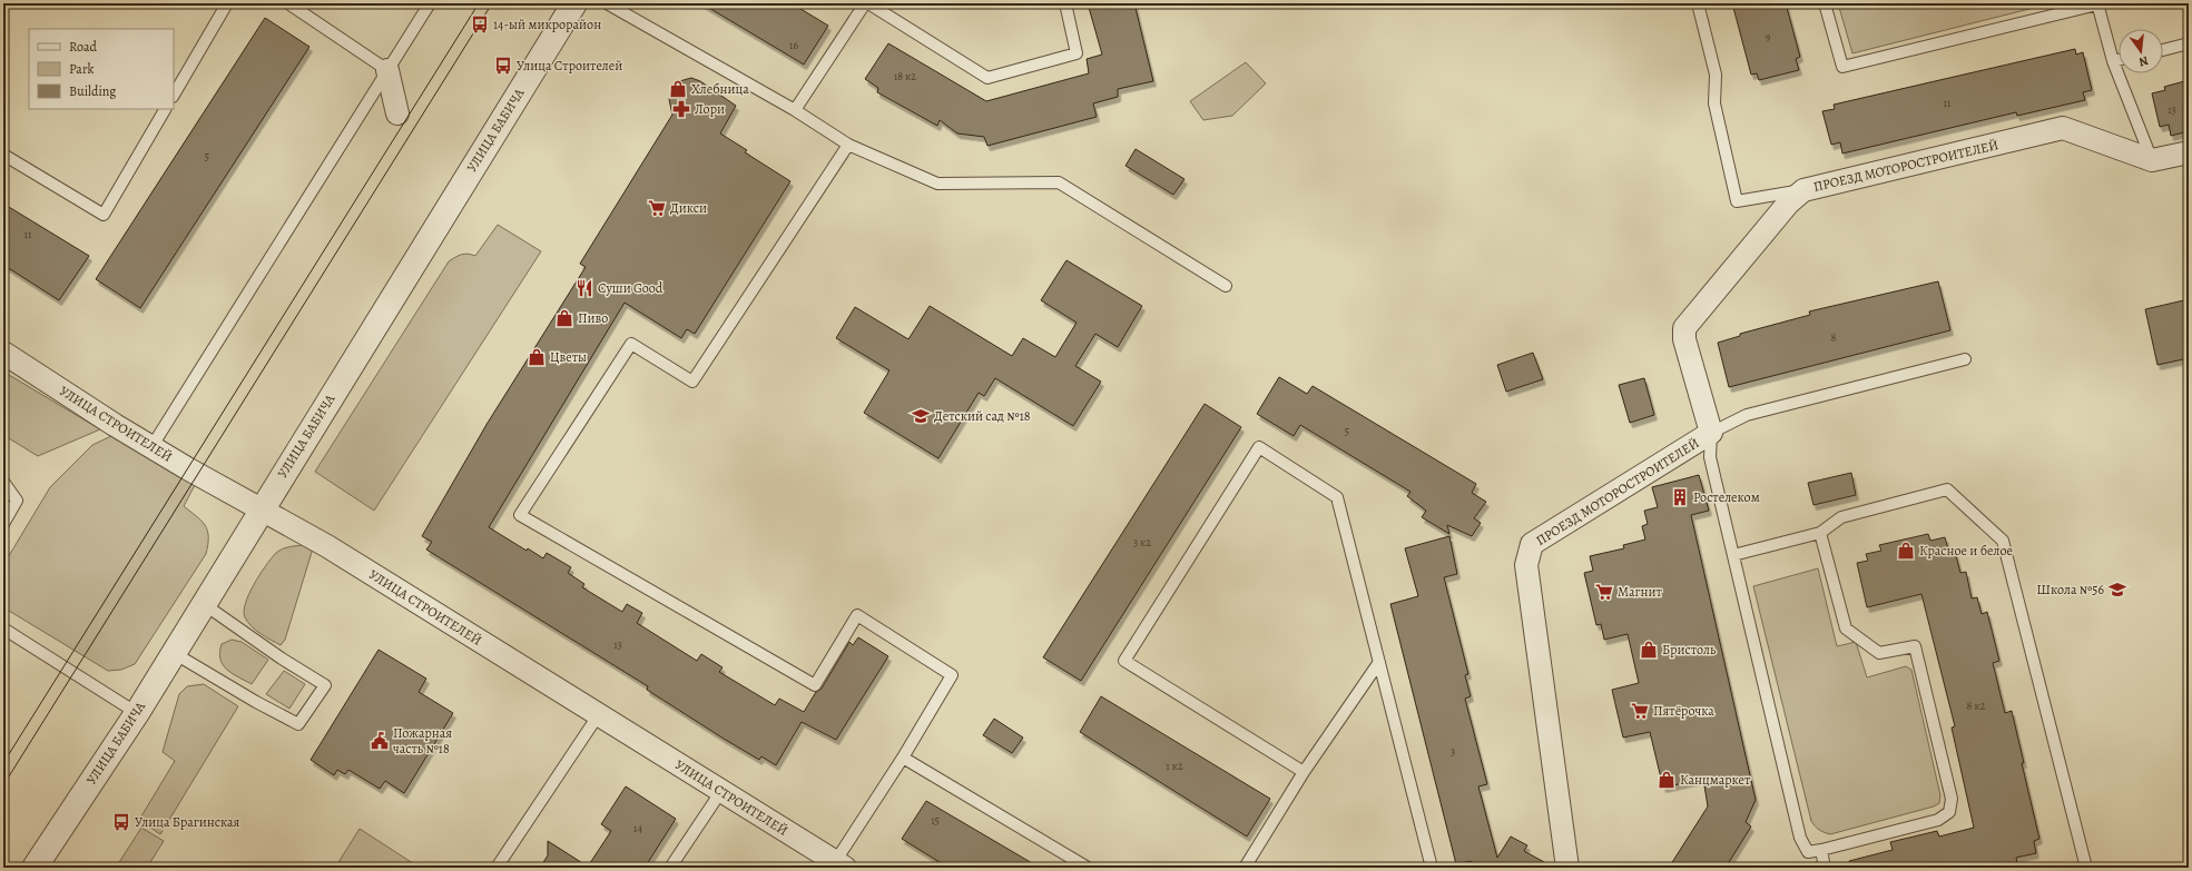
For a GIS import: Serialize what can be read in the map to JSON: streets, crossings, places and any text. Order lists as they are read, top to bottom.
{
  "streets": {
    "street": ["УЛИЦА БАБИЧА", "ПРОЕЗД МОТОРОСТРОИТЕЛЕЙ", "УЛИЦА СТРОИТЕЛЕЙ"]
  },
  "crossings": [
    ["УЛИЦА БАБИЧА", "УЛИЦА СТРОИТЕЛЕЙ"]
  ],
  "places": {
    "bus stop": ["14-ый микрорайон", "Улица Строителей", "Улица Брагинская"],
    "shop": [
      "Хлебница",
      "Пиво",
      "Цветы",
      "Красное и белое",
      "Бристоль",
      "Канцмаркет"
    ],
    "pharmacy": ["Лори"],
    "supermarket": ["Дикси", "Магнит", "Пятёрочка"],
    "restaurant": ["Суши Good"],
    "school or university": ["Детский сад №18", "Школа №56"],
    "building": ["Ростелеком"],
    "public building": ["Пожарная часть №18"]
  },
  "house_numbers": [
    "9",
    "16",
    "18 к2",
    "11",
    "13",
    "5",
    "11",
    "8",
    "5",
    "3 к2",
    "13",
    "8 к2",
    "3",
    "1 к2",
    "15",
    "14"
  ],
  "legend": ["Road", "Park", "Building"],
  "north": "bottom"
}
